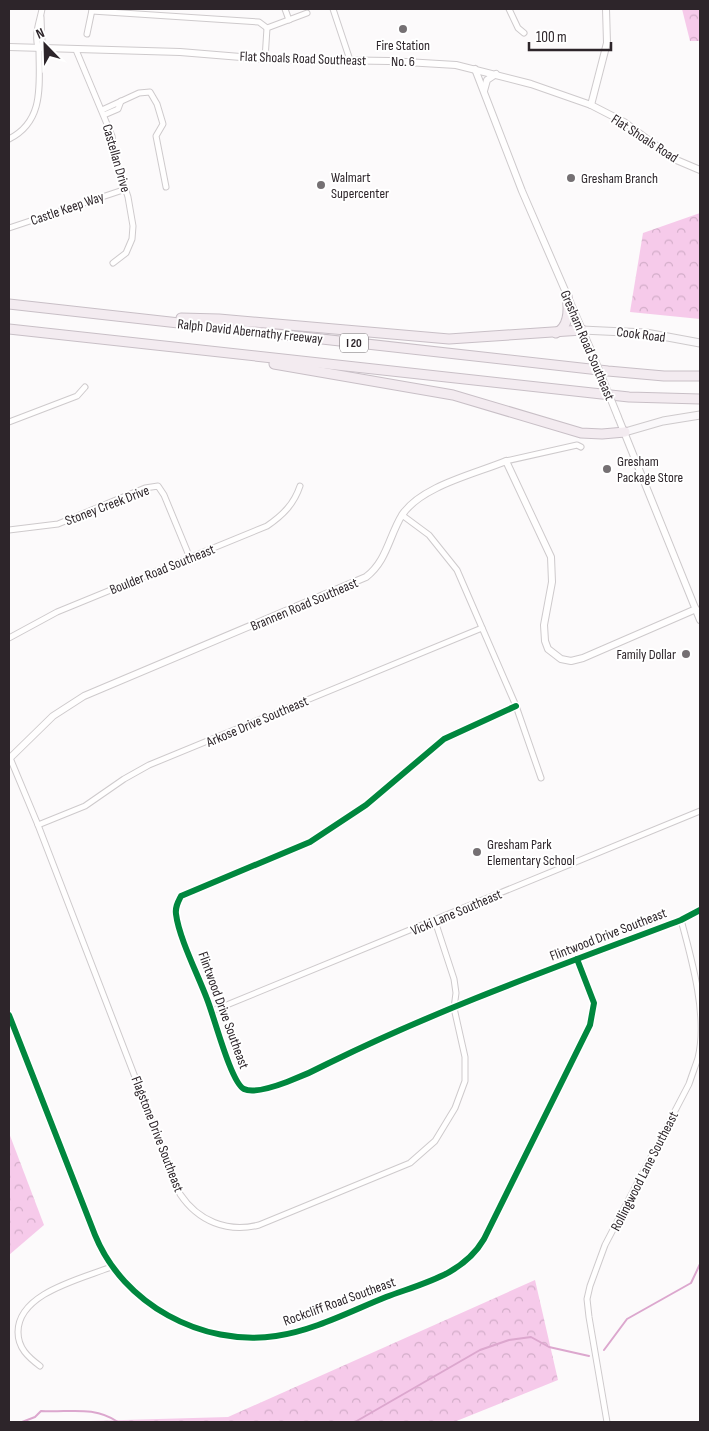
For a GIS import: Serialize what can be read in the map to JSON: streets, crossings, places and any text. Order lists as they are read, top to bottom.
{
  "streets": {
    "highway": ["Ralph David Abernathy Freeway", "I 20"],
    "main road": ["Cook Road"],
    "street": [
      "Flat Shoals Road Southeast",
      "Flat Shoals Road",
      "Castellan Drive",
      "Castle Keep Way",
      "Gresham Road Southeast",
      "Stoney Creek Drive",
      "Boulder Road Southeast",
      "Brannen Road Southeast",
      "Arkose Drive Southeast",
      "Vicki Lane Southeast",
      "Flintwood Drive Southeast",
      "Flagstone Drive Southeast",
      "Rollingwood Lane Southeast",
      "Rockcliff Road Southeast"
    ]
  },
  "crossings": [
    ["Flat Shoals Road Southeast", "Flat Shoals Road"],
    ["Flat Shoals Road Southeast", "Castellan Drive"],
    ["Flat Shoals Road Southeast", "Gresham Road Southeast"],
    ["Castellan Drive", "Castle Keep Way"],
    ["Cook Road", "Gresham Road Southeast"],
    ["Stoney Creek Drive", "Boulder Road Southeast"],
    ["Brannen Road Southeast", "Flagstone Drive Southeast"],
    ["Arkose Drive Southeast", "Flagstone Drive Southeast"],
    ["Vicki Lane Southeast", "Flintwood Drive Southeast"],
    ["Vicki Lane Southeast", "Flagstone Drive Southeast"],
    ["Flintwood Drive Southeast", "Flagstone Drive Southeast"],
    ["Flintwood Drive Southeast", "Rollingwood Lane Southeast"],
    ["Flintwood Drive Southeast", "Rockcliff Road Southeast"]
  ],
  "places": [
    "Fire Station No. 6",
    "Gresham Branch",
    "Walmart Supercenter",
    "Gresham Package Store",
    "Family Dollar",
    "Gresham Park Elementary School"
  ],
  "scale_bar": "100 m",
  "north": "top left"
}
